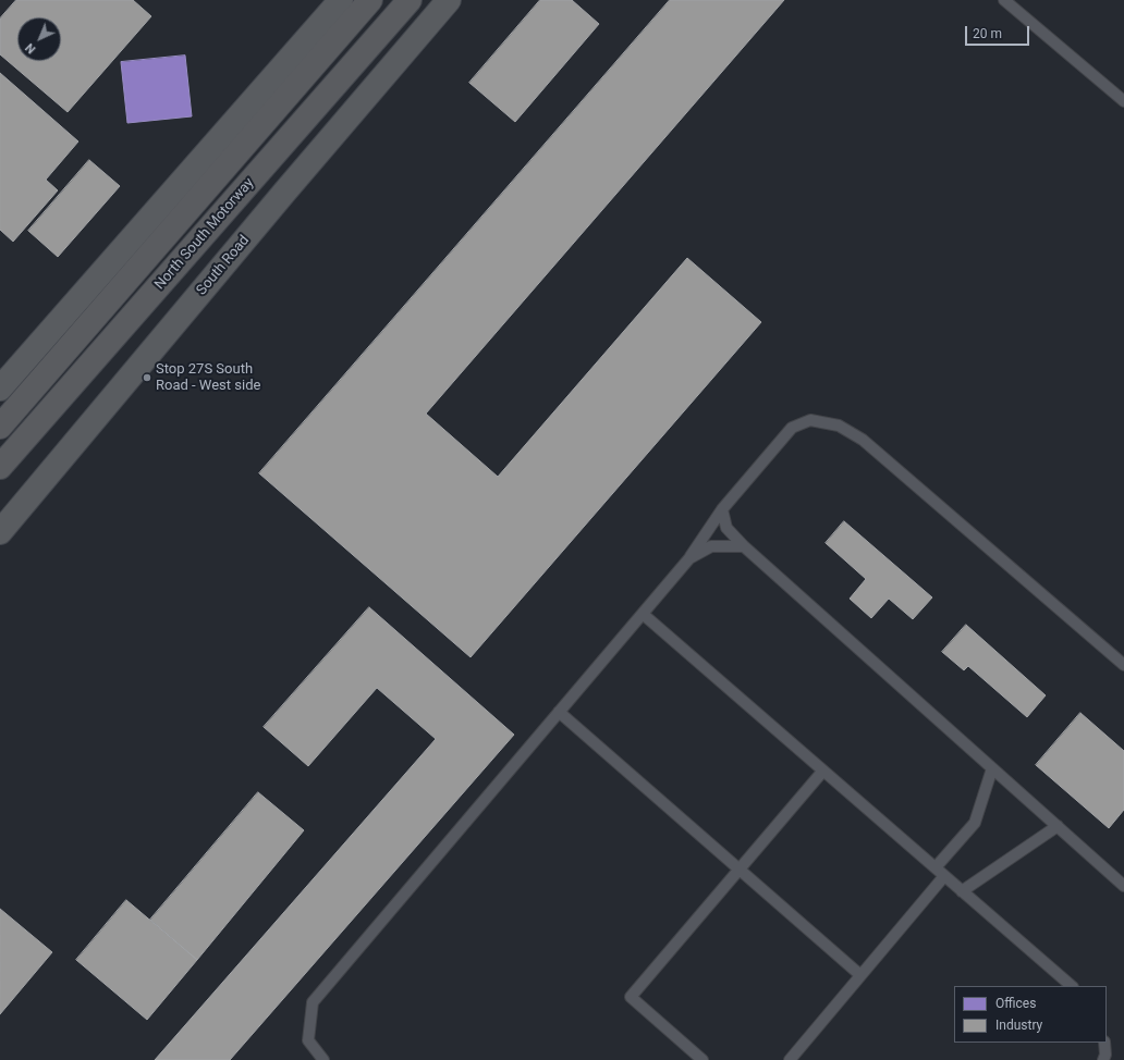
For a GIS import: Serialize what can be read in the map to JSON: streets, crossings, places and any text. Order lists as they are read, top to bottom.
{
  "streets": {
    "highway": ["North South Motorway", "South Road"]
  },
  "places": ["Stop 27S South Road - West side"],
  "legend": ["Offices", "Industry"],
  "scale_bar": "20 m",
  "north": "bottom left"
}
